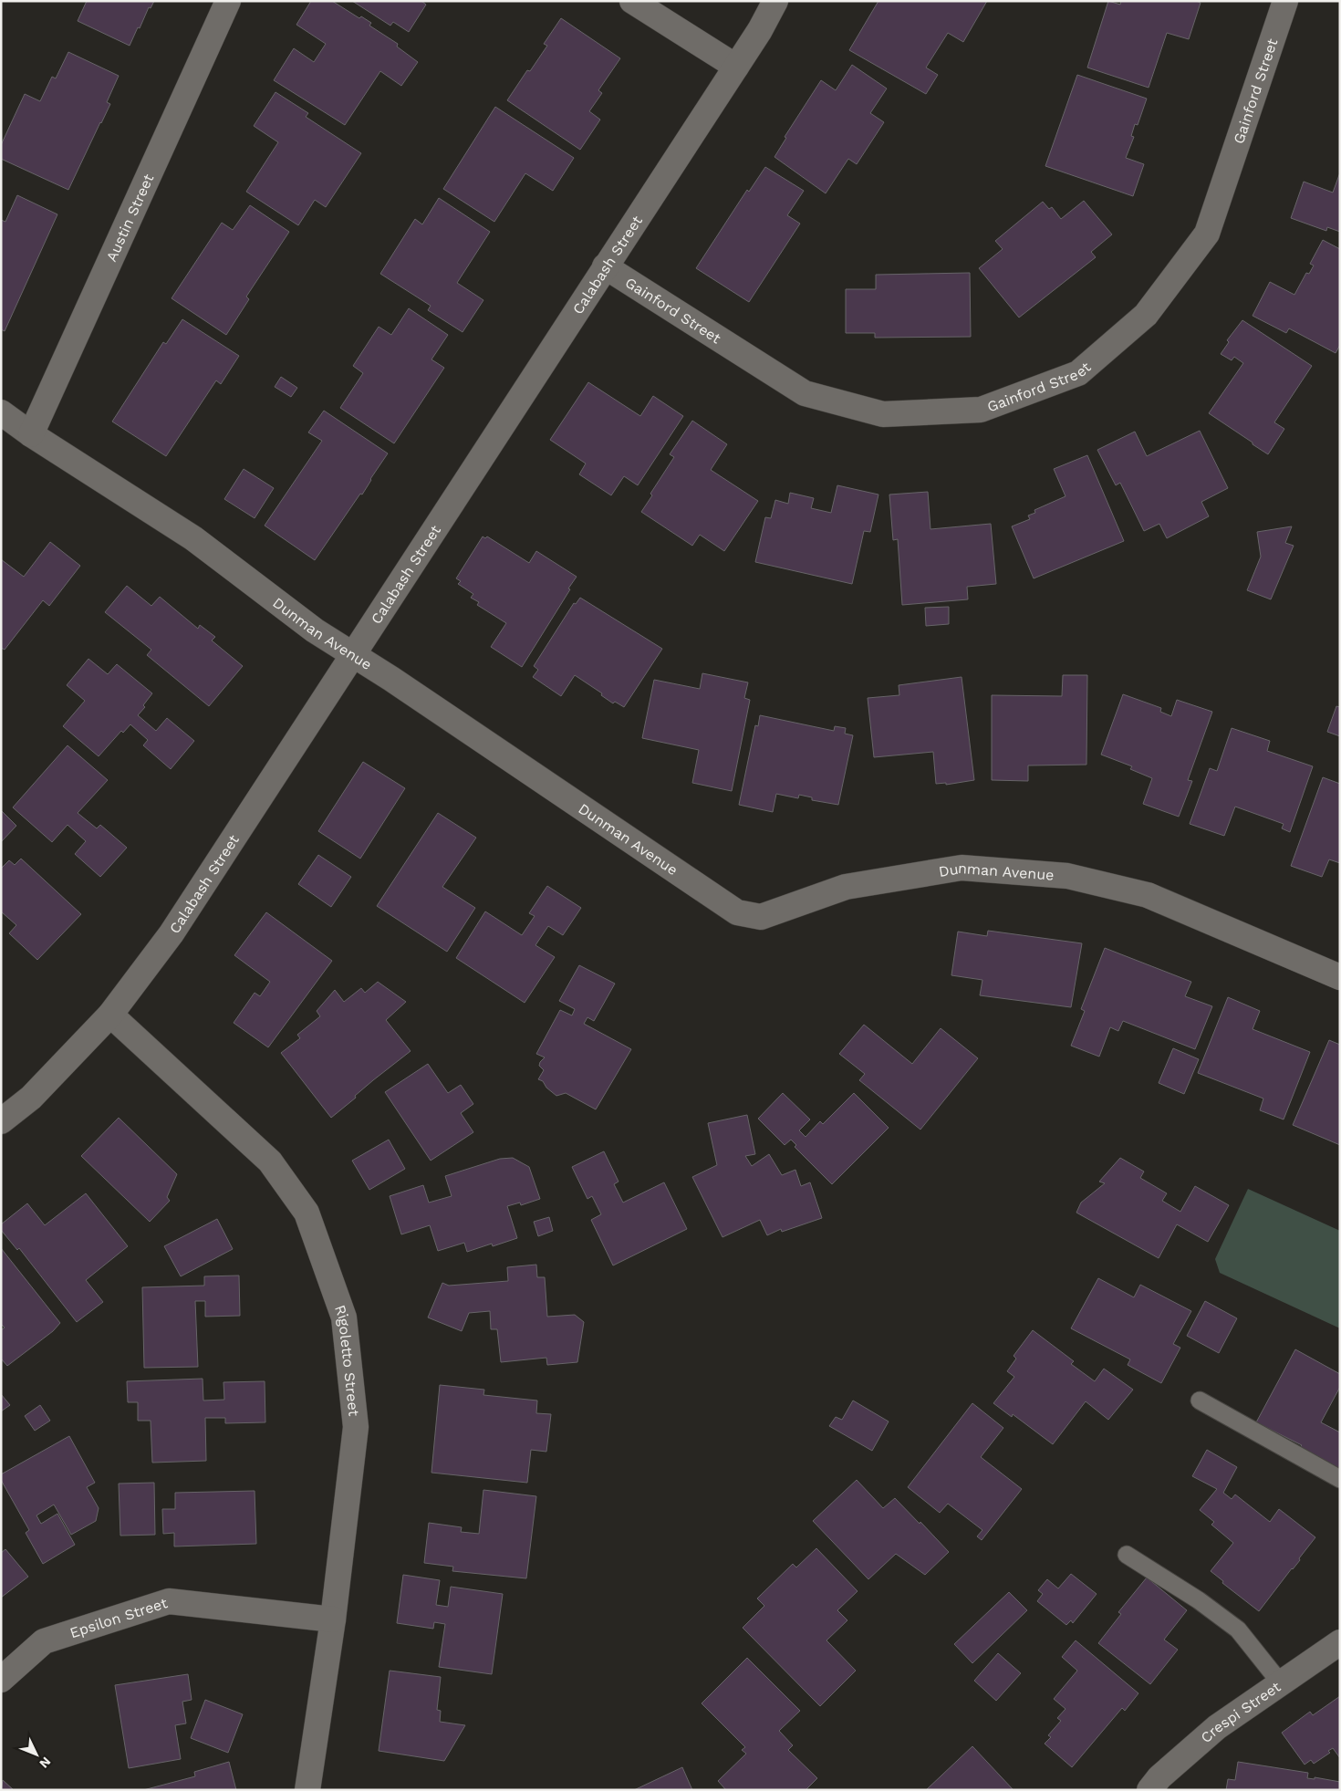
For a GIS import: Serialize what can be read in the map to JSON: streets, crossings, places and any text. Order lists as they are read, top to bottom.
{
  "streets": {
    "street": [
      "Gainford Street",
      "Austin Street",
      "Calabash Street",
      "Dunman Avenue",
      "Rigoletto Street",
      "Epsilon Street",
      "Crespi Street"
    ]
  },
  "crossings": [
    ["Gainford Street", "Calabash Street"],
    ["Austin Street", "Dunman Avenue"],
    ["Calabash Street", "Dunman Avenue"],
    ["Calabash Street", "Rigoletto Street"],
    ["Rigoletto Street", "Epsilon Street"]
  ],
  "north": "bottom right"
}
